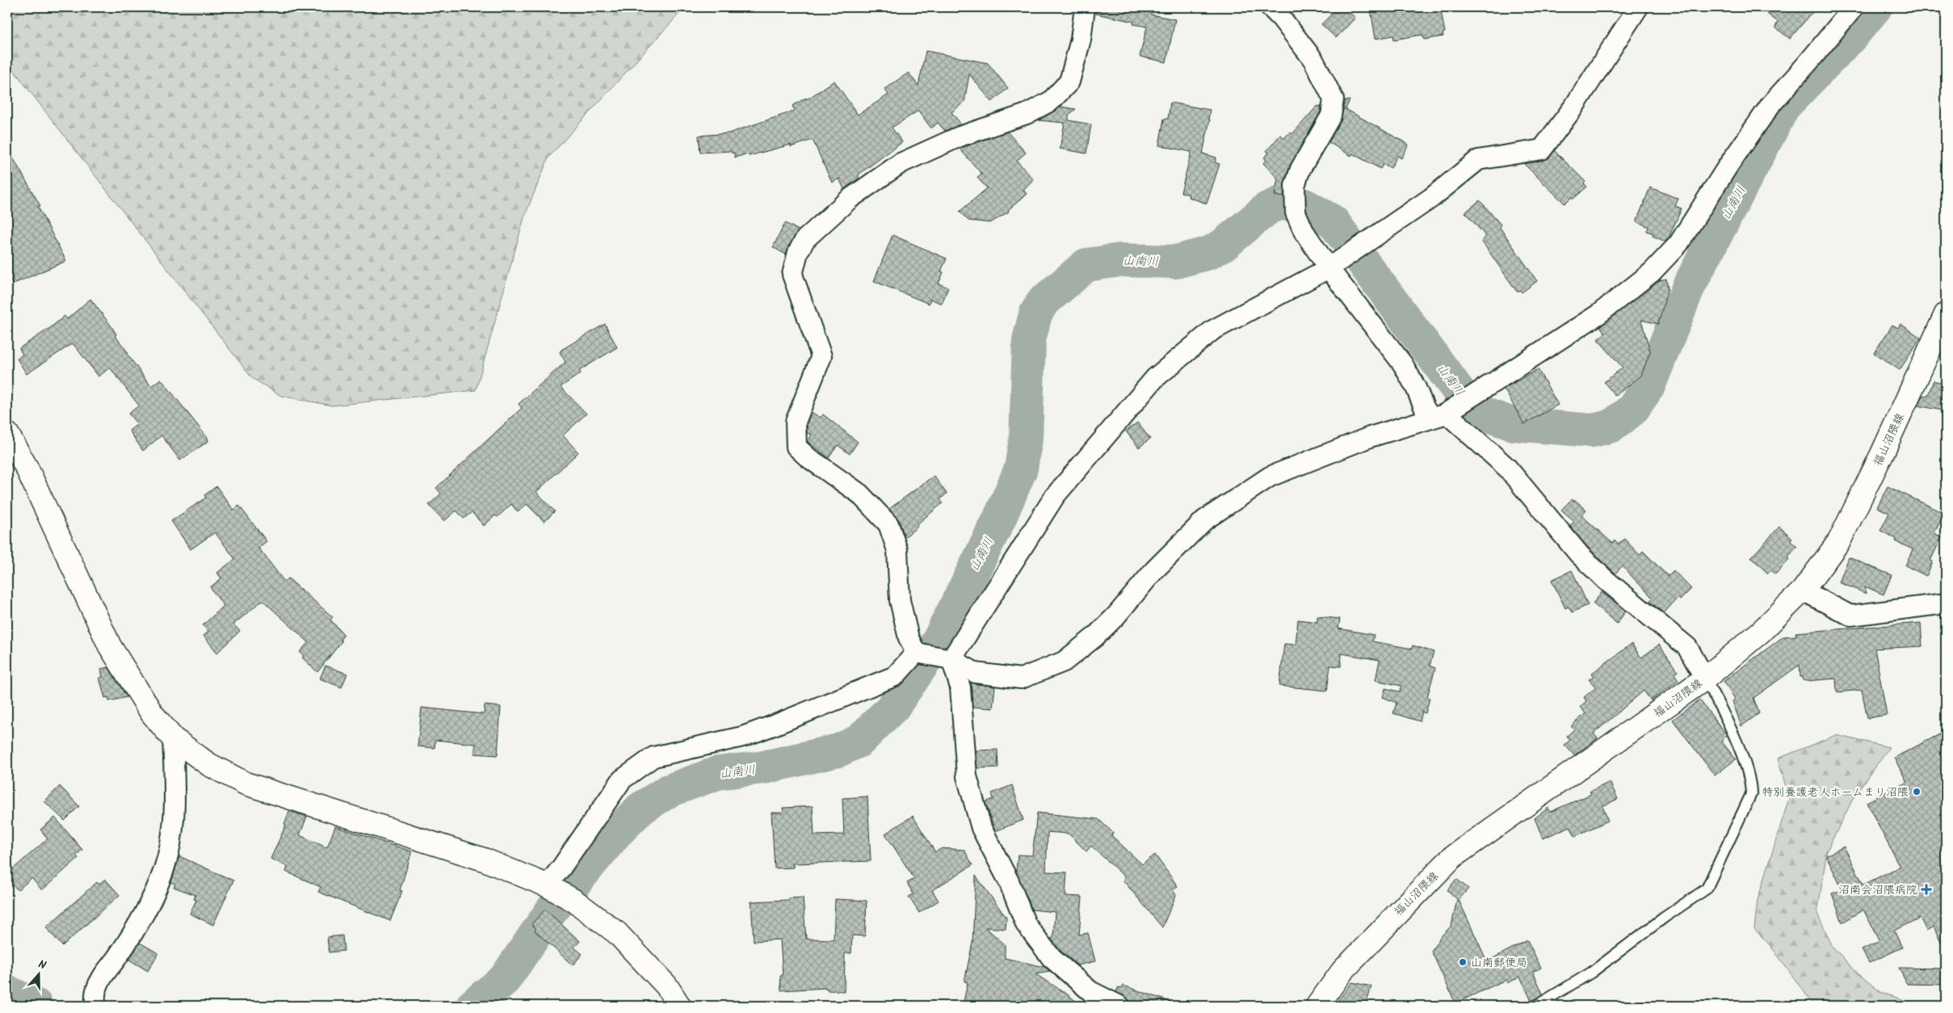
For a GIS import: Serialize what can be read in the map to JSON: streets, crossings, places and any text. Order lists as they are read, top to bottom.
{
  "streets": {
    "main road": ["福山沼隈線"]
  },
  "water": ["山南川"],
  "places": {
    "other": ["特別養護老人ホームまり沼隈", "山南郵便局"],
    "health": ["沼南会沼隈病院"]
  },
  "north": "top"
}
